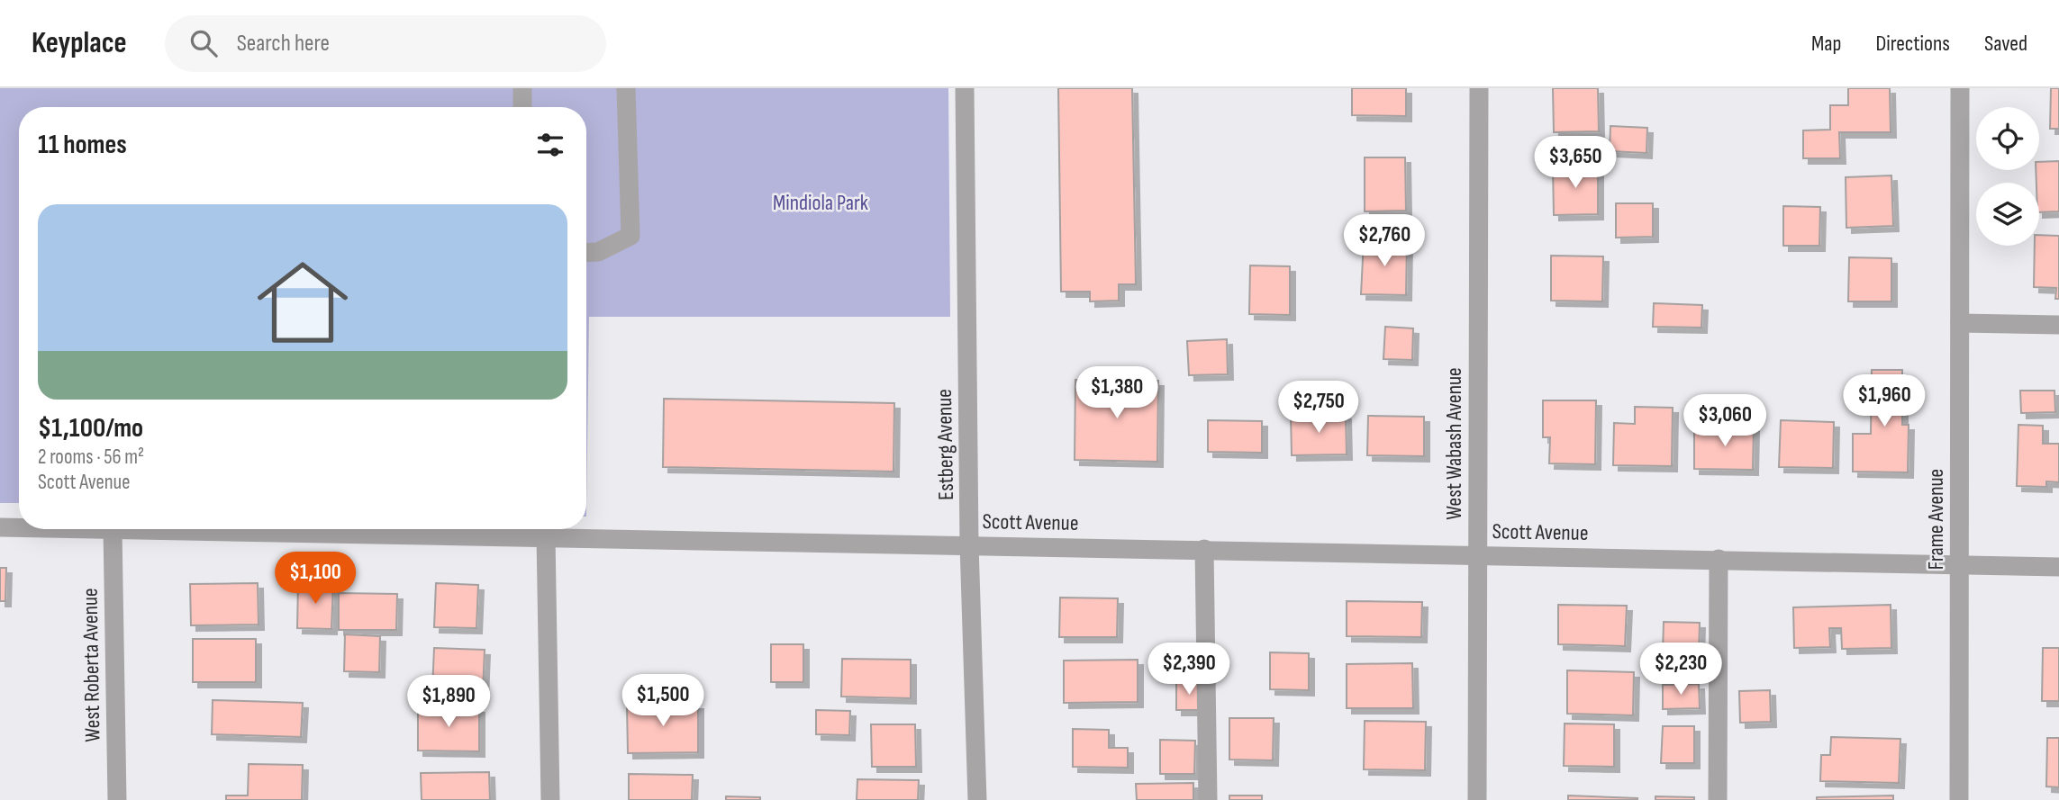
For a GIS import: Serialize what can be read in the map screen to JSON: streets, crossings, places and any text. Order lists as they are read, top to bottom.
{
  "streets": {
    "street": [
      "West Wabash Avenue",
      "Estberg Avenue",
      "Frame Avenue",
      "Scott Avenue",
      "West Roberta Avenue"
    ]
  },
  "crossings": [
    ["West Wabash Avenue", "Scott Avenue"],
    ["Estberg Avenue", "Scott Avenue"],
    ["Frame Avenue", "Scott Avenue"],
    ["Scott Avenue", "West Roberta Avenue"]
  ],
  "parks": ["Mindiola Park"],
  "page": {
    "header": "Keyplace",
    "search": "Search here",
    "nav": ["Map", "Directions", "Saved"],
    "heading": "11 homes",
    "price": [
      "$3,650",
      "$2,760",
      "$1,380",
      "$1,960",
      "$2,750",
      "$3,060",
      "$1,100",
      "$2,390",
      "$2,230",
      "$1,500",
      "$1,890"
    ],
    "list": [
      {
        "name": "$1,100/mo",
        "note": "2 rooms · 56 m² · Scott Avenue"
      }
    ]
  }
}
